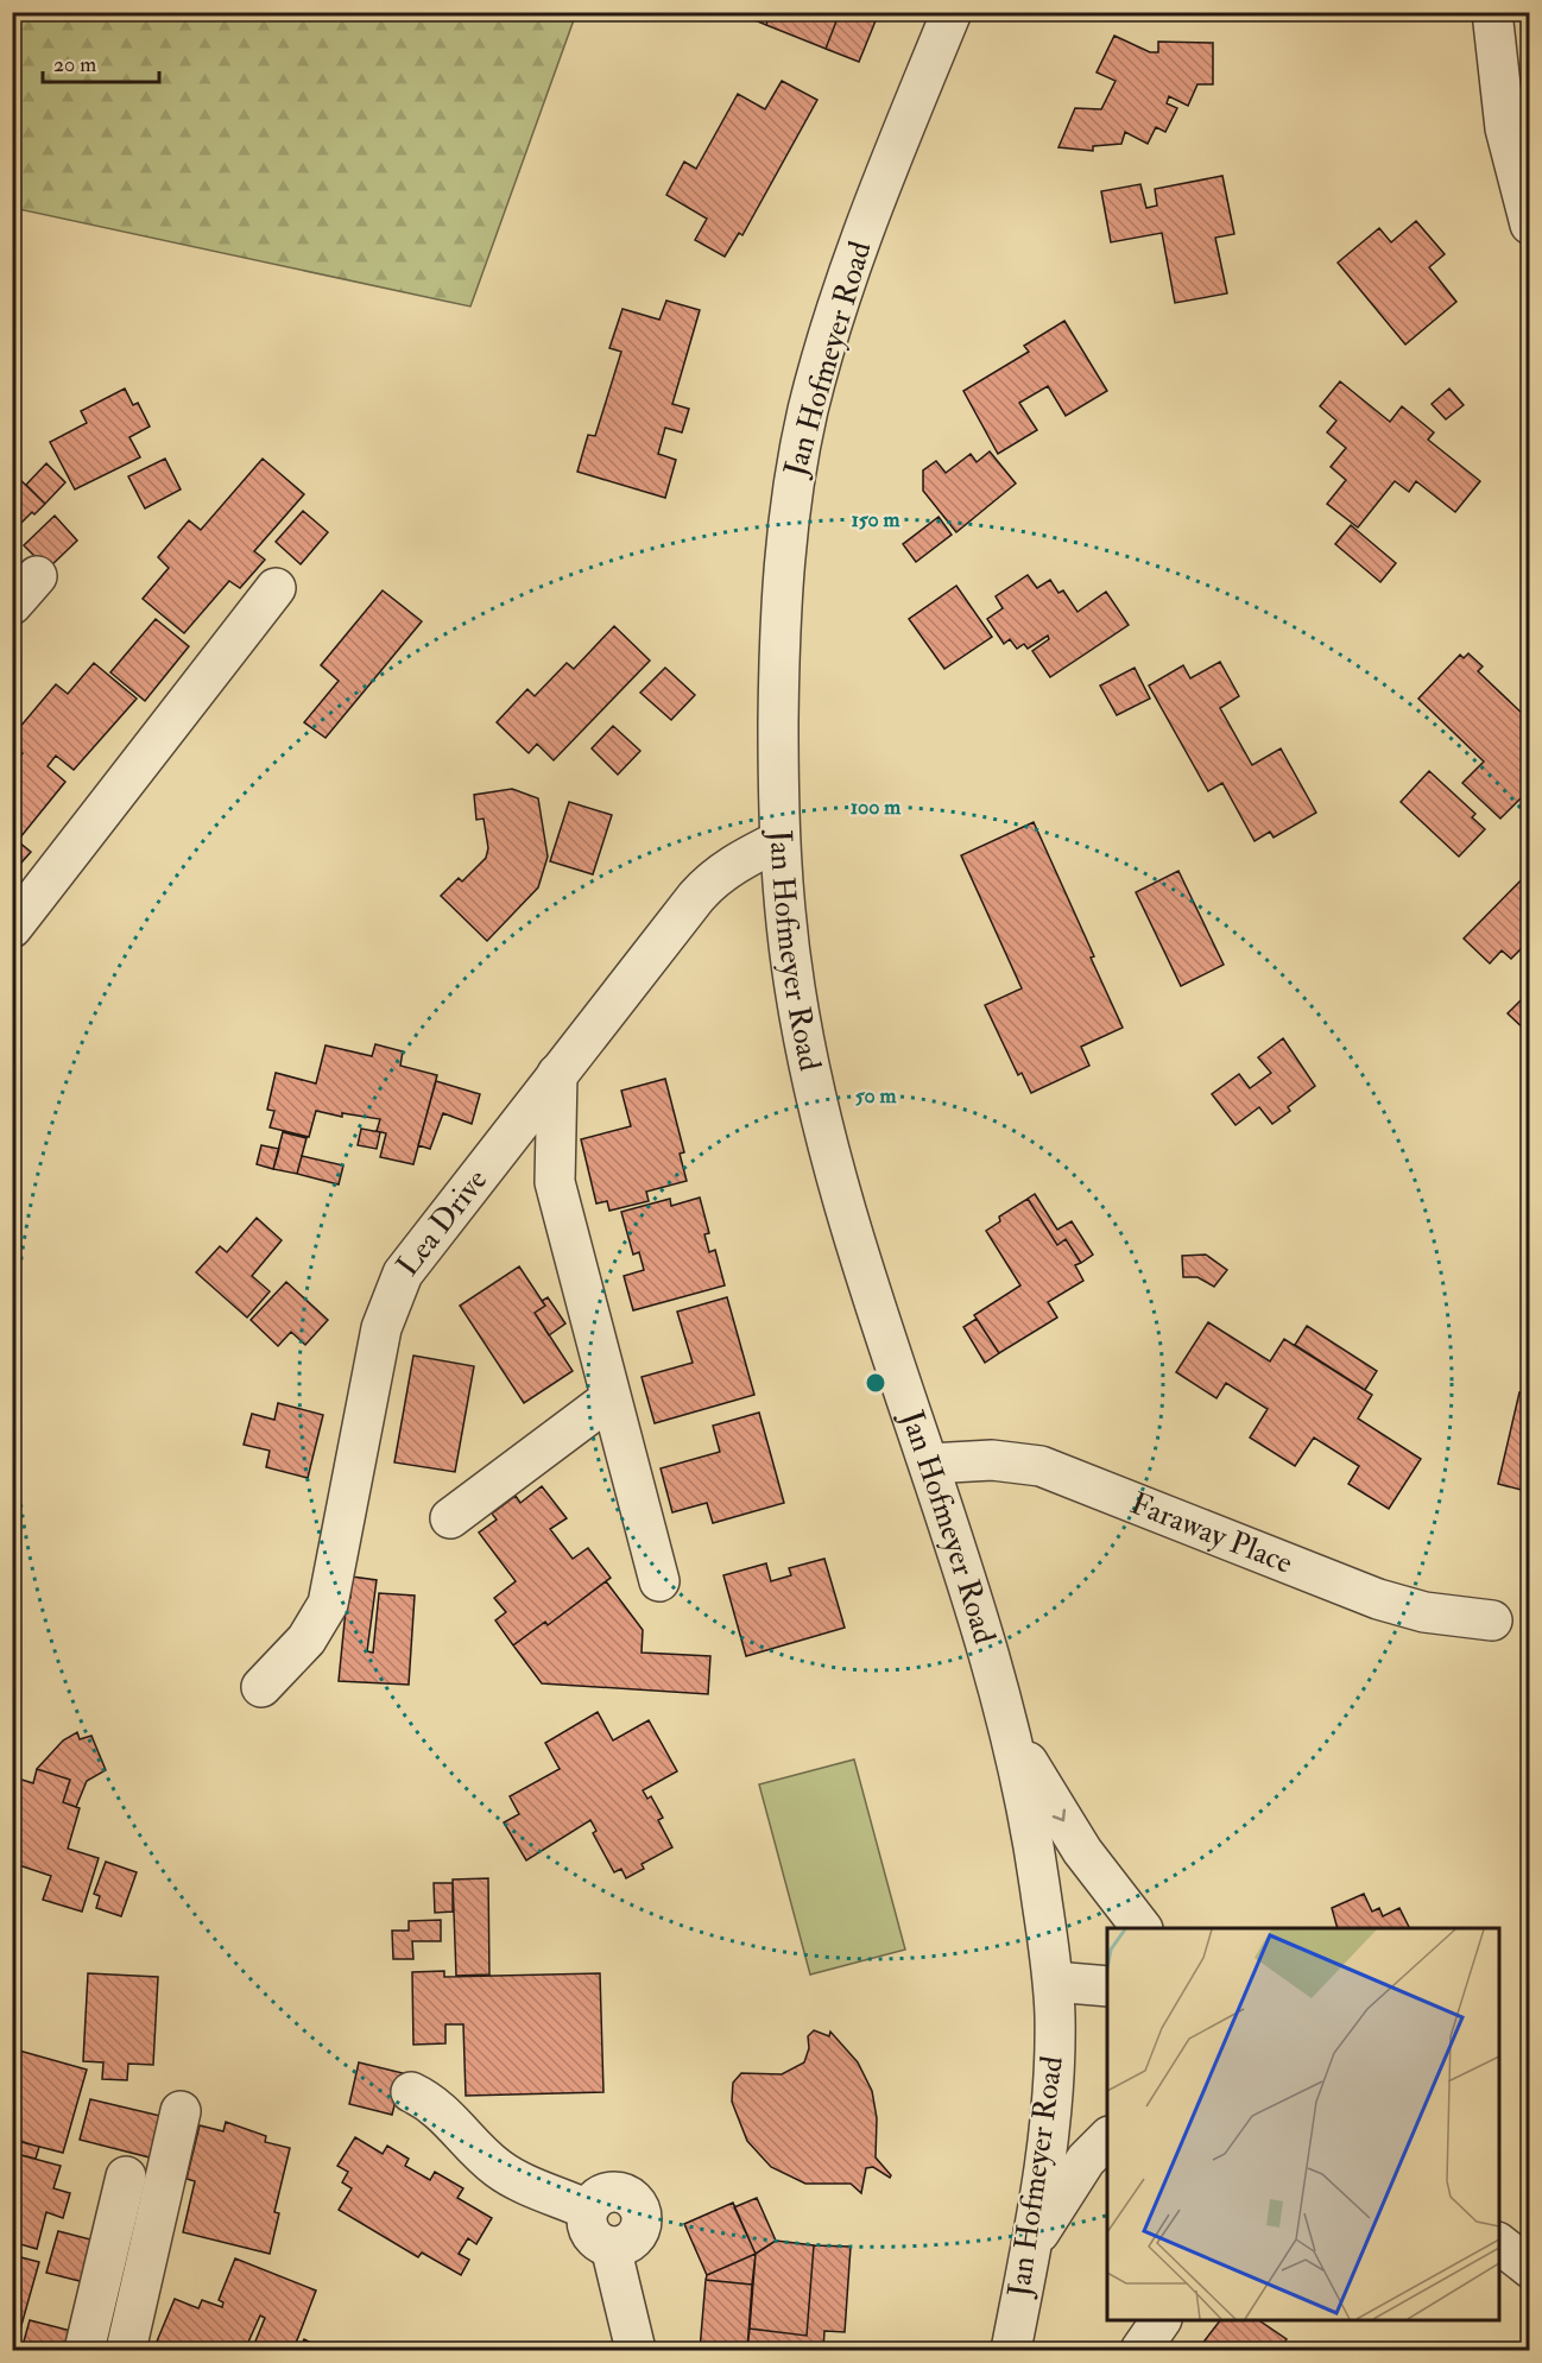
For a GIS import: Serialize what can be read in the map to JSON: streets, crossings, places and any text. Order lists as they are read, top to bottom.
{
  "streets": {
    "street": ["Jan Hofmeyer Road", "Lea Drive", "Faraway Place"]
  },
  "crossings": [
    ["Jan Hofmeyer Road", "Lea Drive"],
    ["Jan Hofmeyer Road", "Faraway Place"]
  ],
  "scale_bar": "20 m",
  "rings": ["150 m", "100 m", "50 m"]
}
